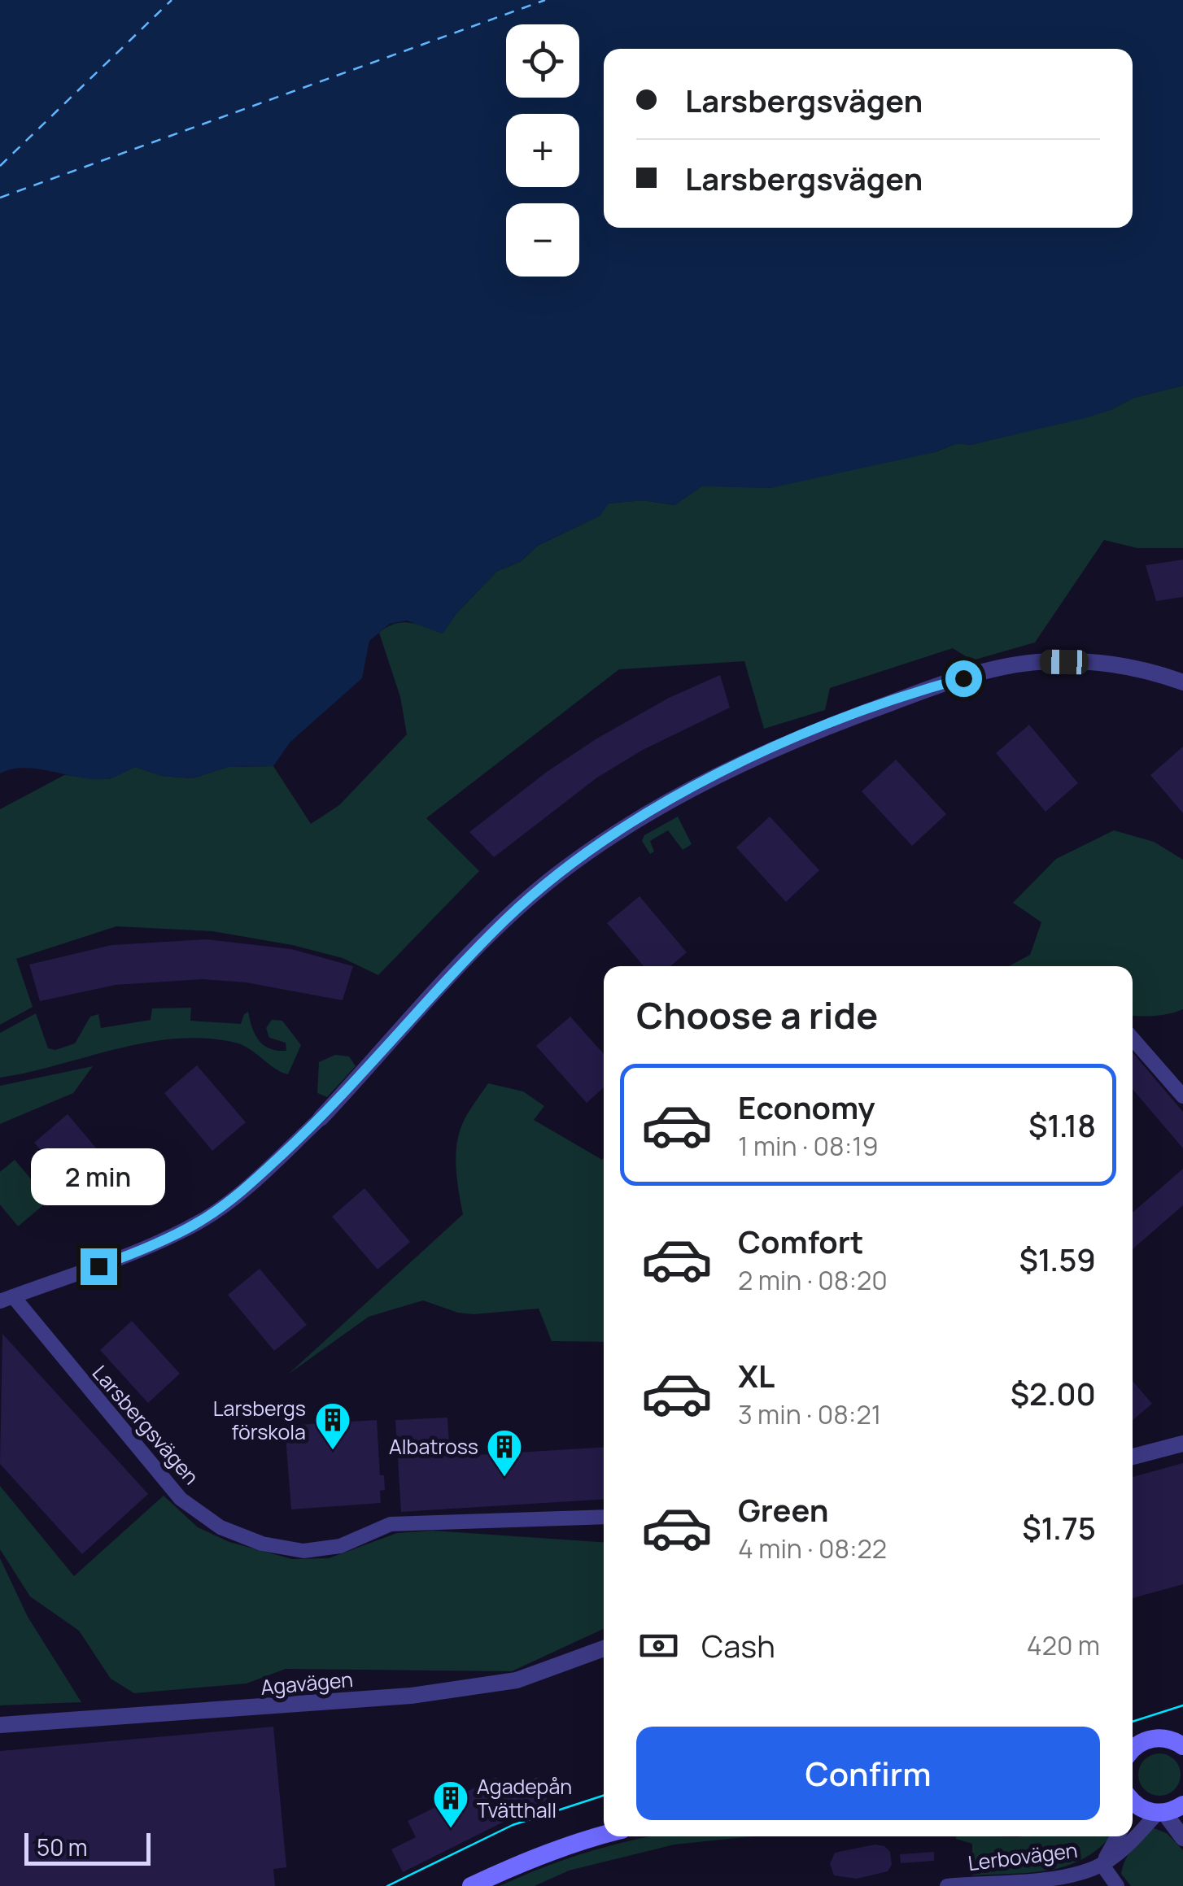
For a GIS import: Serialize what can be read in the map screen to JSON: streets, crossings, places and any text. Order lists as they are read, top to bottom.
{
  "streets": {
    "street": ["Larsbergsvägen", "Agavägen", "Lerbovägen"]
  },
  "places": {
    "building": ["Larsbergs förskola", "Albatross", "Agadepån Tvätthall"]
  },
  "scale_bar": "50 m",
  "page": {
    "map_buttons": ["+", "−"],
    "banner": ["Larsbergsvägen", "Larsbergsvägen"],
    "heading": "Choose a ride",
    "list": [
      {
        "name": "Economy",
        "note": "1 min · 08:19",
        "value": "$1.18"
      },
      {
        "name": "Comfort",
        "note": "2 min · 08:20",
        "value": "$1.59"
      },
      {
        "name": "XL",
        "note": "3 min · 08:21",
        "value": "$2.00"
      },
      {
        "name": "Green",
        "note": "4 min · 08:22",
        "value": "$1.75"
      }
    ],
    "bubble": "2 min",
    "pay": ["Cash", "420 m"],
    "buttons": "Confirm",
    "scale": "50 m"
  }
}
